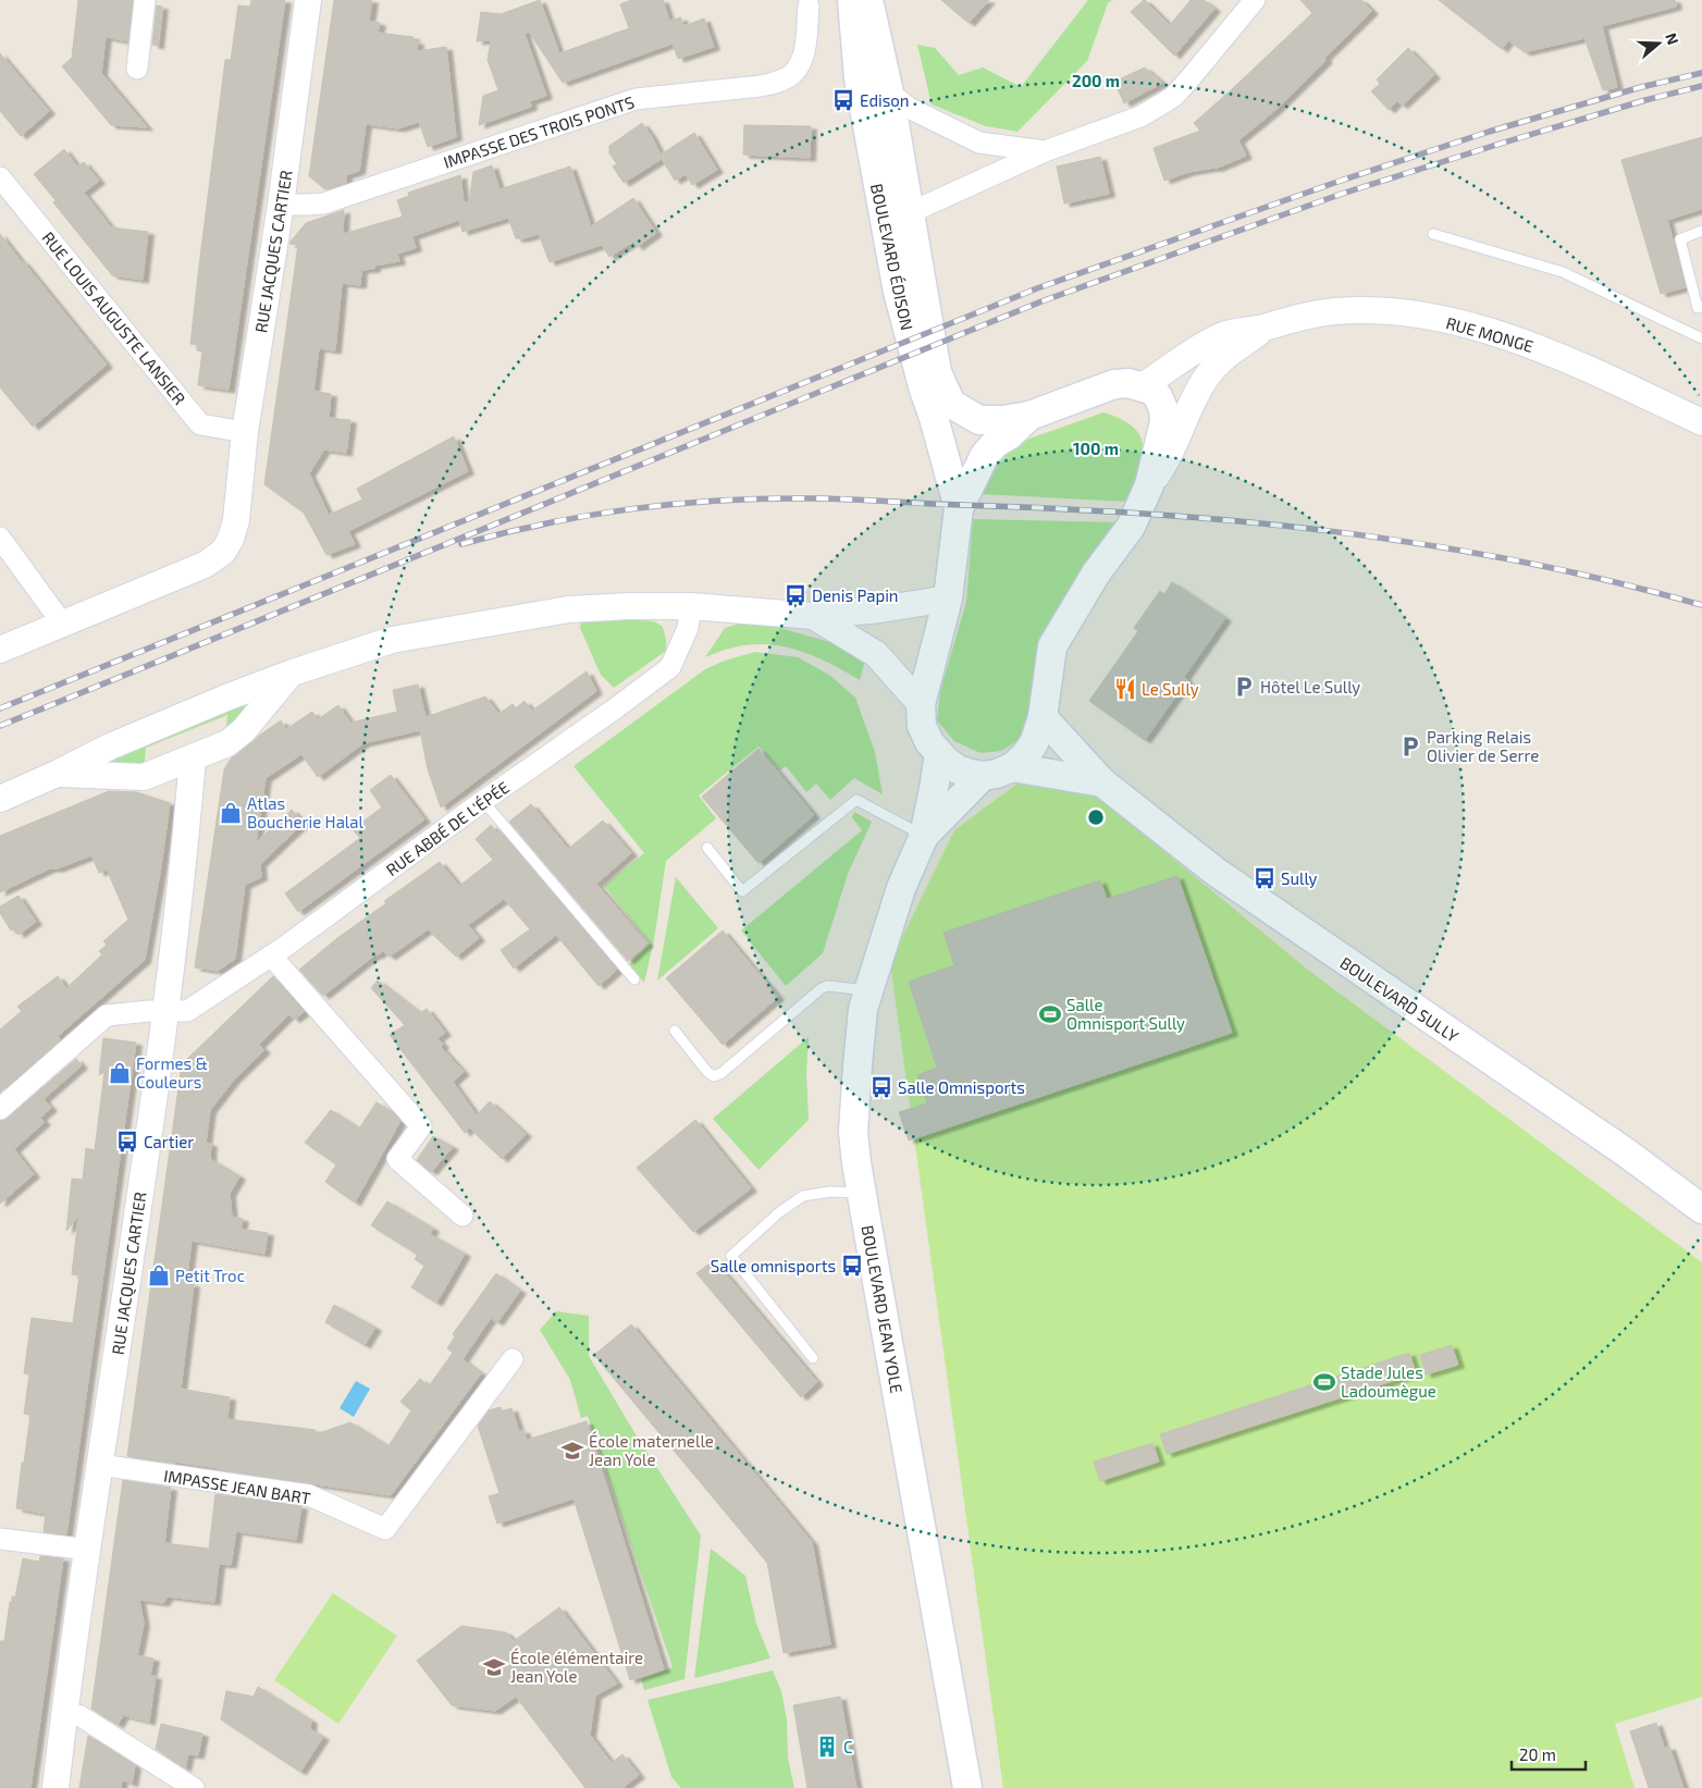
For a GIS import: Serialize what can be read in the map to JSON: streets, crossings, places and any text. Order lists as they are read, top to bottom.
{
  "streets": {
    "main road": ["BOULEVARD ÉDISON", "BOULEVARD SULLY", "BOULEVARD JEAN YOLE"],
    "street": [
      "IMPASSE DES TROIS PONTS",
      "RUE JACQUES CARTIER",
      "RUE LOUIS AUGUSTE LANSIER",
      "RUE MONGE",
      "RUE ABBÉ DE L'ÉPÉE",
      "IMPASSE JEAN BART"
    ]
  },
  "crossings": [
    ["IMPASSE DES TROIS PONTS", "RUE JACQUES CARTIER"],
    ["RUE JACQUES CARTIER", "RUE LOUIS AUGUSTE LANSIER"],
    ["RUE JACQUES CARTIER", "RUE ABBÉ DE L'ÉPÉE"],
    ["RUE JACQUES CARTIER", "IMPASSE JEAN BART"]
  ],
  "places": {
    "bus stop": [
      "Edison",
      "Denis Papin",
      "Sully",
      "Salle Omnisports",
      "Cartier",
      "Salle omnisports"
    ],
    "parking": ["Hôtel Le Sully", "Parking Relais Olivier de Serre"],
    "restaurant": ["Le Sully"],
    "shop": ["Atlas Boucherie Halal", "Formes & Couleurs", "Petit Troc"],
    "sports": ["Salle Omnisport Sully", "Stade Jules Ladoumègue"],
    "school or university": ["École maternelle Jean Yole", "École élémentaire Jean Yole"],
    "building": ["C"]
  },
  "scale_bar": "20 m",
  "north": "right",
  "rings": ["200 m", "100 m"]
}
